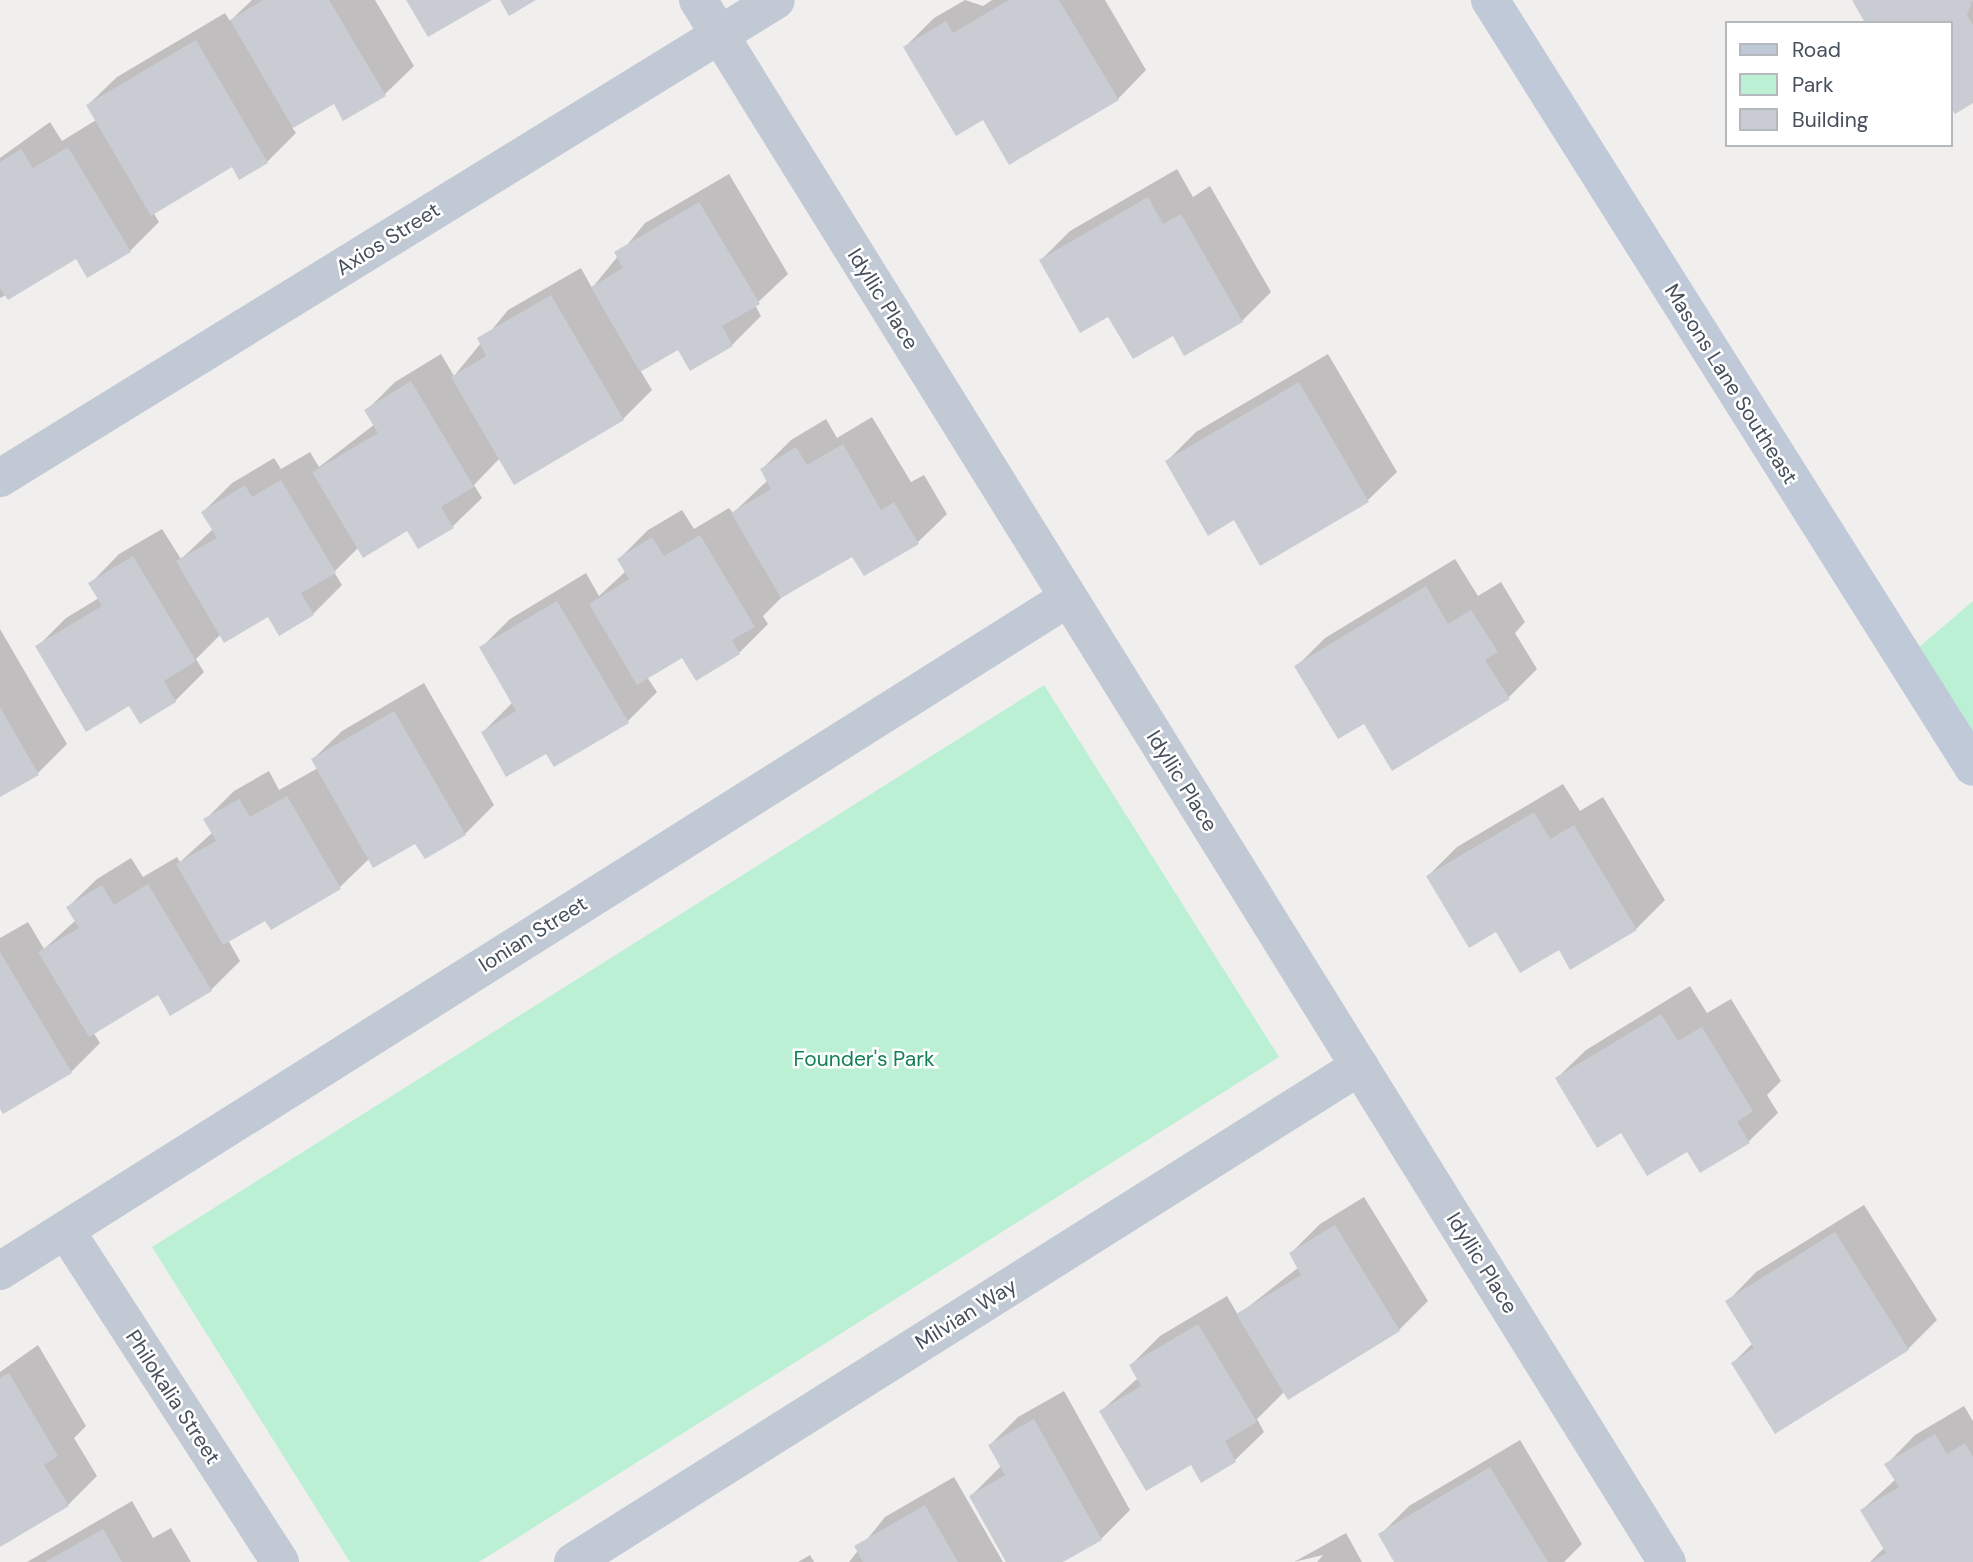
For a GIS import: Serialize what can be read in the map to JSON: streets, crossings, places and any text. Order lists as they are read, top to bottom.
{
  "streets": {
    "street": [
      "Axios Street",
      "Idyllic Place",
      "Masons Lane Southeast",
      "Ionian Street",
      "Milvian Way",
      "Philokalia Street"
    ]
  },
  "crossings": [
    ["Axios Street", "Idyllic Place"],
    ["Idyllic Place", "Ionian Street"],
    ["Idyllic Place", "Milvian Way"],
    ["Ionian Street", "Philokalia Street"]
  ],
  "parks": ["Founder's Park"],
  "legend": ["Road", "Park", "Building"]
}
